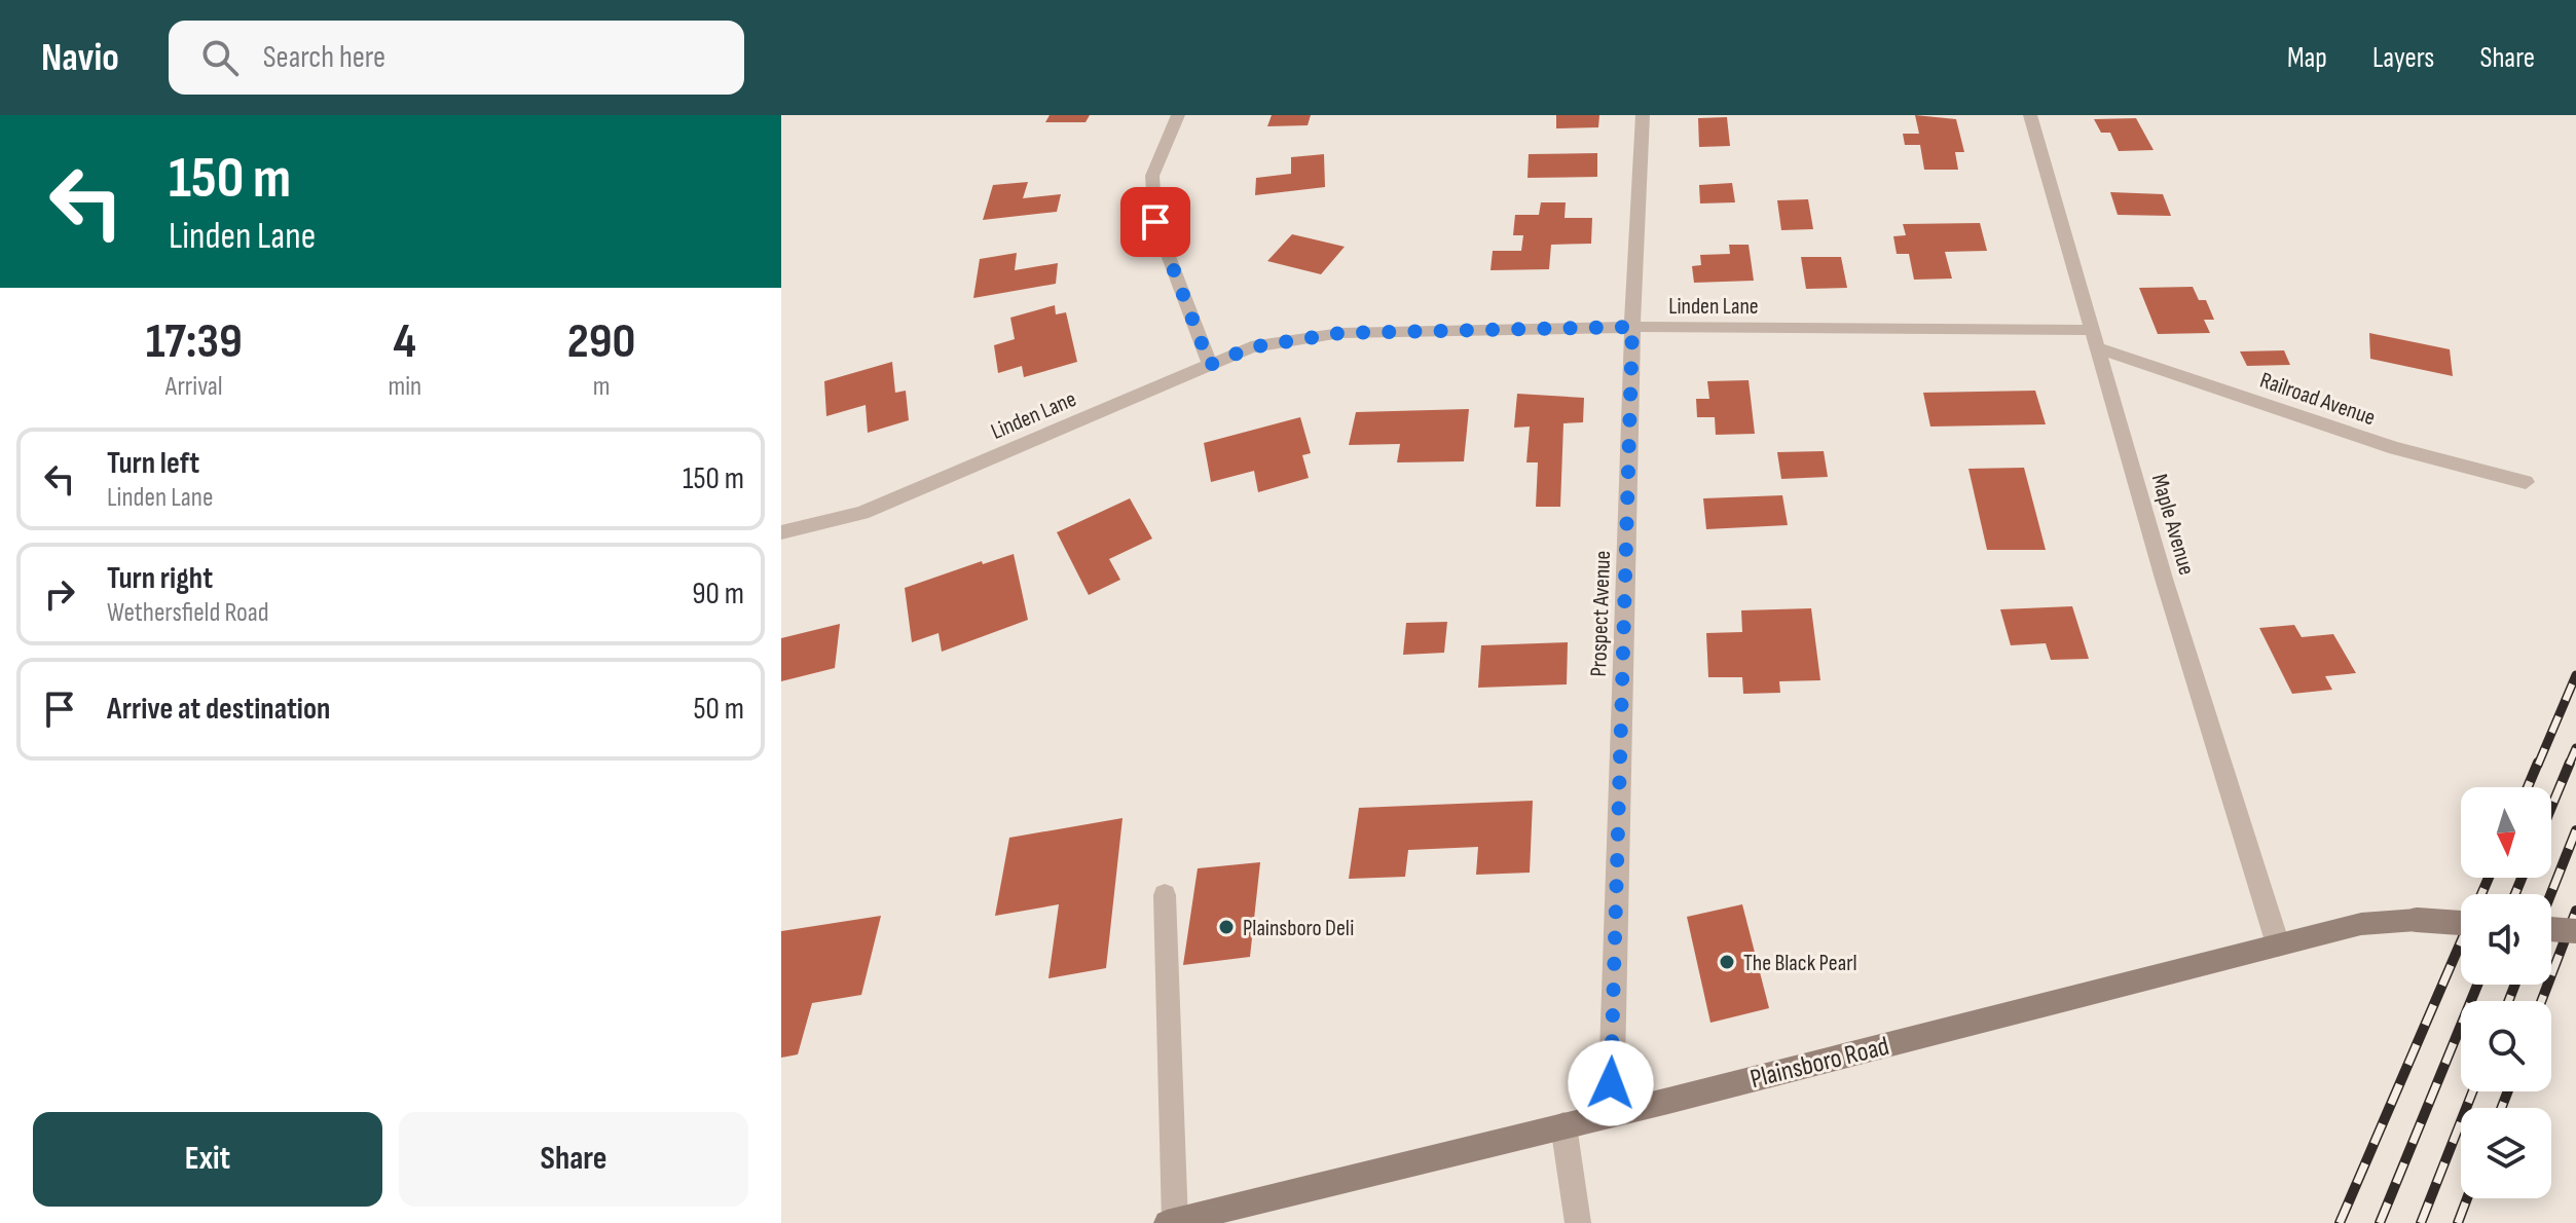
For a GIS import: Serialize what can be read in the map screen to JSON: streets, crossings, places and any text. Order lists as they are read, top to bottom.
{
  "streets": {
    "street": [
      "Linden Lane",
      "Railroad Avenue",
      "Maple Avenue",
      "Prospect Avenue",
      "Plainsboro Road"
    ]
  },
  "crossings": [
    ["Linden Lane", "Railroad Avenue"],
    ["Linden Lane", "Maple Avenue"],
    ["Linden Lane", "Prospect Avenue"],
    ["Railroad Avenue", "Maple Avenue"],
    ["Maple Avenue", "Plainsboro Road"],
    ["Prospect Avenue", "Plainsboro Road"]
  ],
  "places": ["Plainsboro Deli", "The Black Pearl"],
  "north": "bottom",
  "page": {
    "header": "Navio",
    "search": "Search here",
    "nav": ["Map", "Layers", "Share"],
    "turn": ["150 m", "Linden Lane"],
    "eta": [
      "17:39",
      "Arrival",
      "4",
      "min",
      "290",
      "m"
    ],
    "list": [
      {
        "name": "Turn left",
        "note": "Linden Lane",
        "value": "150 m"
      },
      {
        "name": "Turn right",
        "note": "Wethersfield Road",
        "value": "90 m"
      },
      {
        "name": "Arrive at destination",
        "value": "50 m"
      }
    ],
    "buttons": ["Exit", "Share"]
  }
}
